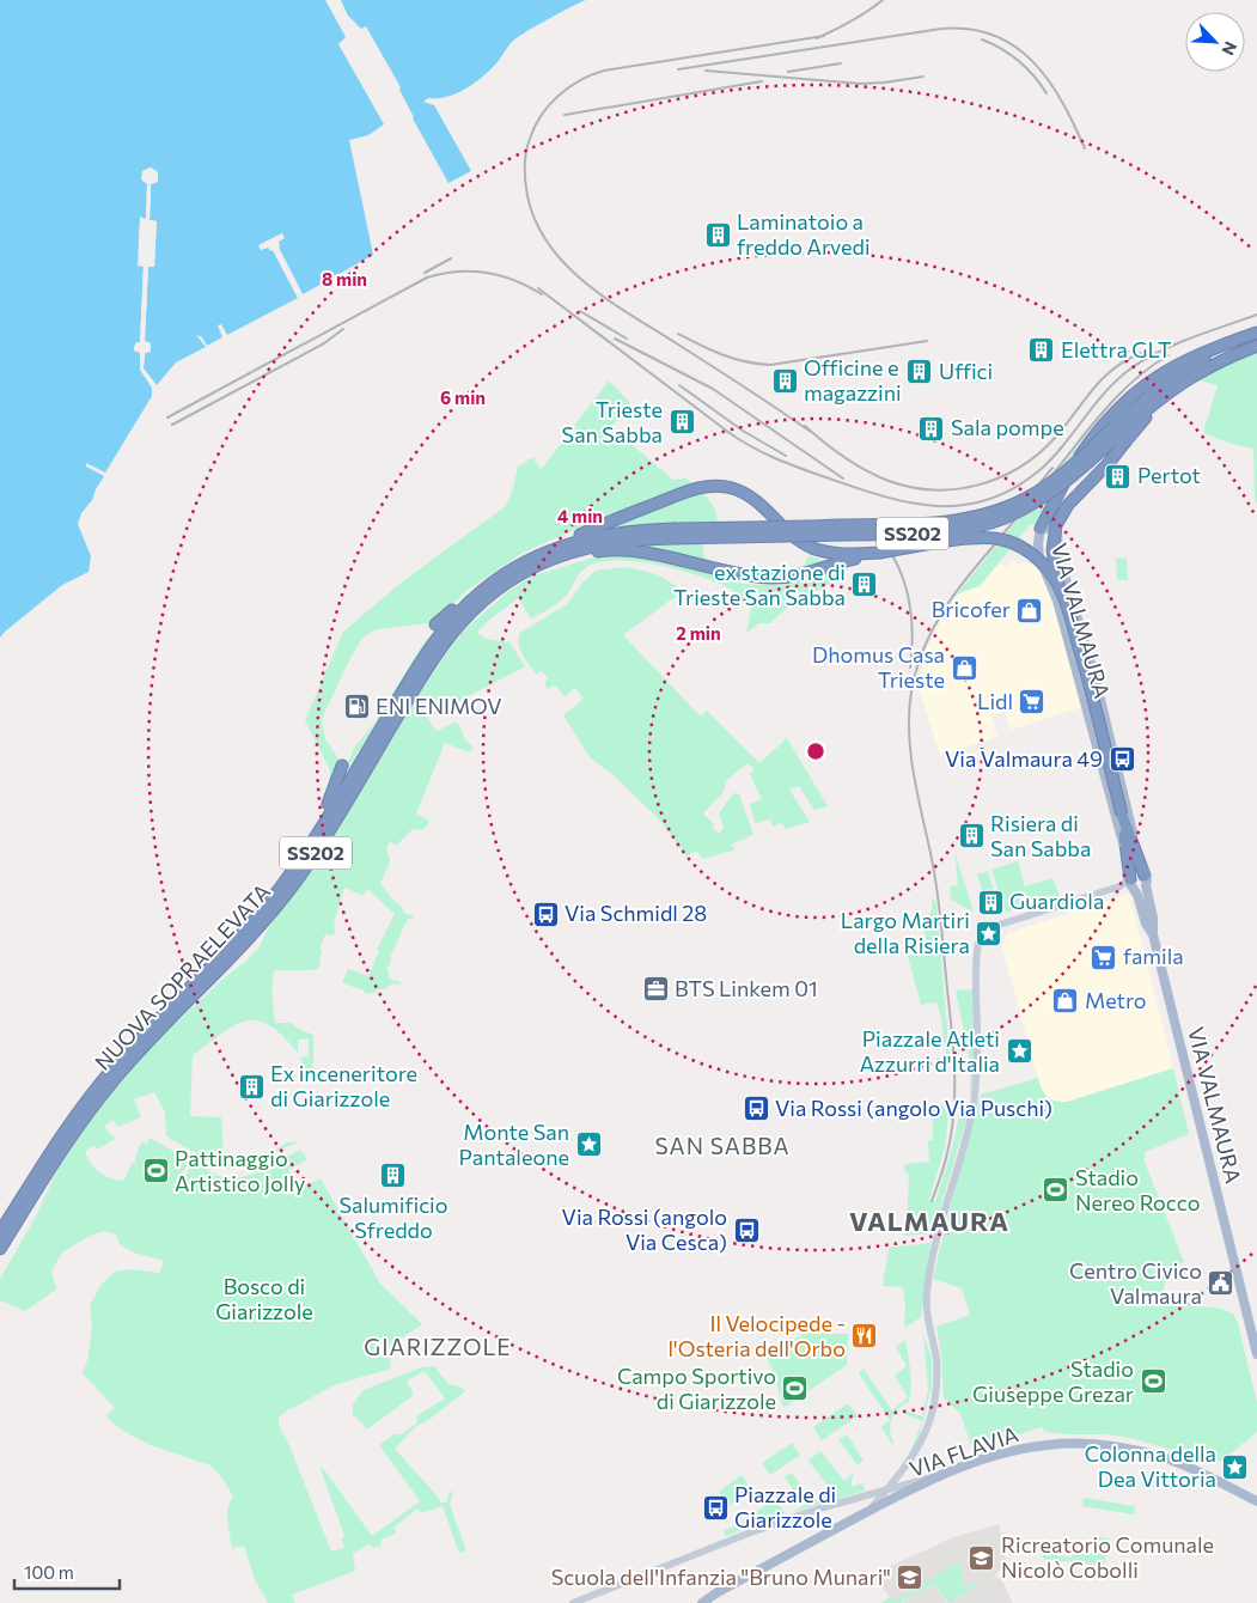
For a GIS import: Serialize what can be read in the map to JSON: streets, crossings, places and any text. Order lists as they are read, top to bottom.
{
  "streets": {
    "highway": ["SS202", "NUOVA SOPRAELEVATA"],
    "main road": ["VIA VALMAURA", "VIA FLAVIA"]
  },
  "districts": ["SAN SABBA", "VALMAURA", "GIARIZZOLE"],
  "parks": ["Bosco di Giarizzole"],
  "places": {
    "building": [
      "Laminatoio a freddo Arvedi",
      "Elettra GLT",
      "Uffici",
      "Officine e magazzini",
      "Trieste San Sabba",
      "Sala pompe",
      "Pertot",
      "ex stazione di Trieste San Sabba",
      "Risiera di San Sabba",
      "Guardiola",
      "Ex inceneritore di Giarizzole",
      "Salumificio Sfreddo"
    ],
    "shop": ["Bricofer", "Dhomus Casa Trieste", "Metro"],
    "supermarket": ["Lidl", "famila"],
    "fuel station": ["ENI ENIMOV"],
    "bus stop": [
      "Via Valmaura 49",
      "Via Schmidl 28",
      "Via Rossi (angolo Via Puschi)",
      "Via Rossi (angolo Via Cesca)",
      "Piazzale di Giarizzole"
    ],
    "place": [
      "Largo Martiri della Risiera",
      "Piazzale Atleti Azzurri d'Italia",
      "Monte San Pantaleone",
      "Colonna della Dea Vittoria"
    ],
    "office": ["BTS Linkem 01"],
    "sports": [
      "Pattinaggio Artistico Jolly",
      "Stadio Nereo Rocco",
      "Stadio Giuseppe Grezar",
      "Campo Sportivo di Giarizzole"
    ],
    "public building": ["Centro Civico Valmaura"],
    "restaurant": ["Il Velocipede - l'Osteria dell'Orbo"],
    "school or university": ["Ricreatorio Comunale Nicolò Cobolli", "Scuola dell'Infanzia \"Bruno Munari\""]
  },
  "scale_bar": "100 m",
  "north": "bottom right",
  "rings": [
    "8 min",
    "6 min",
    "4 min",
    "2 min"
  ]
}
